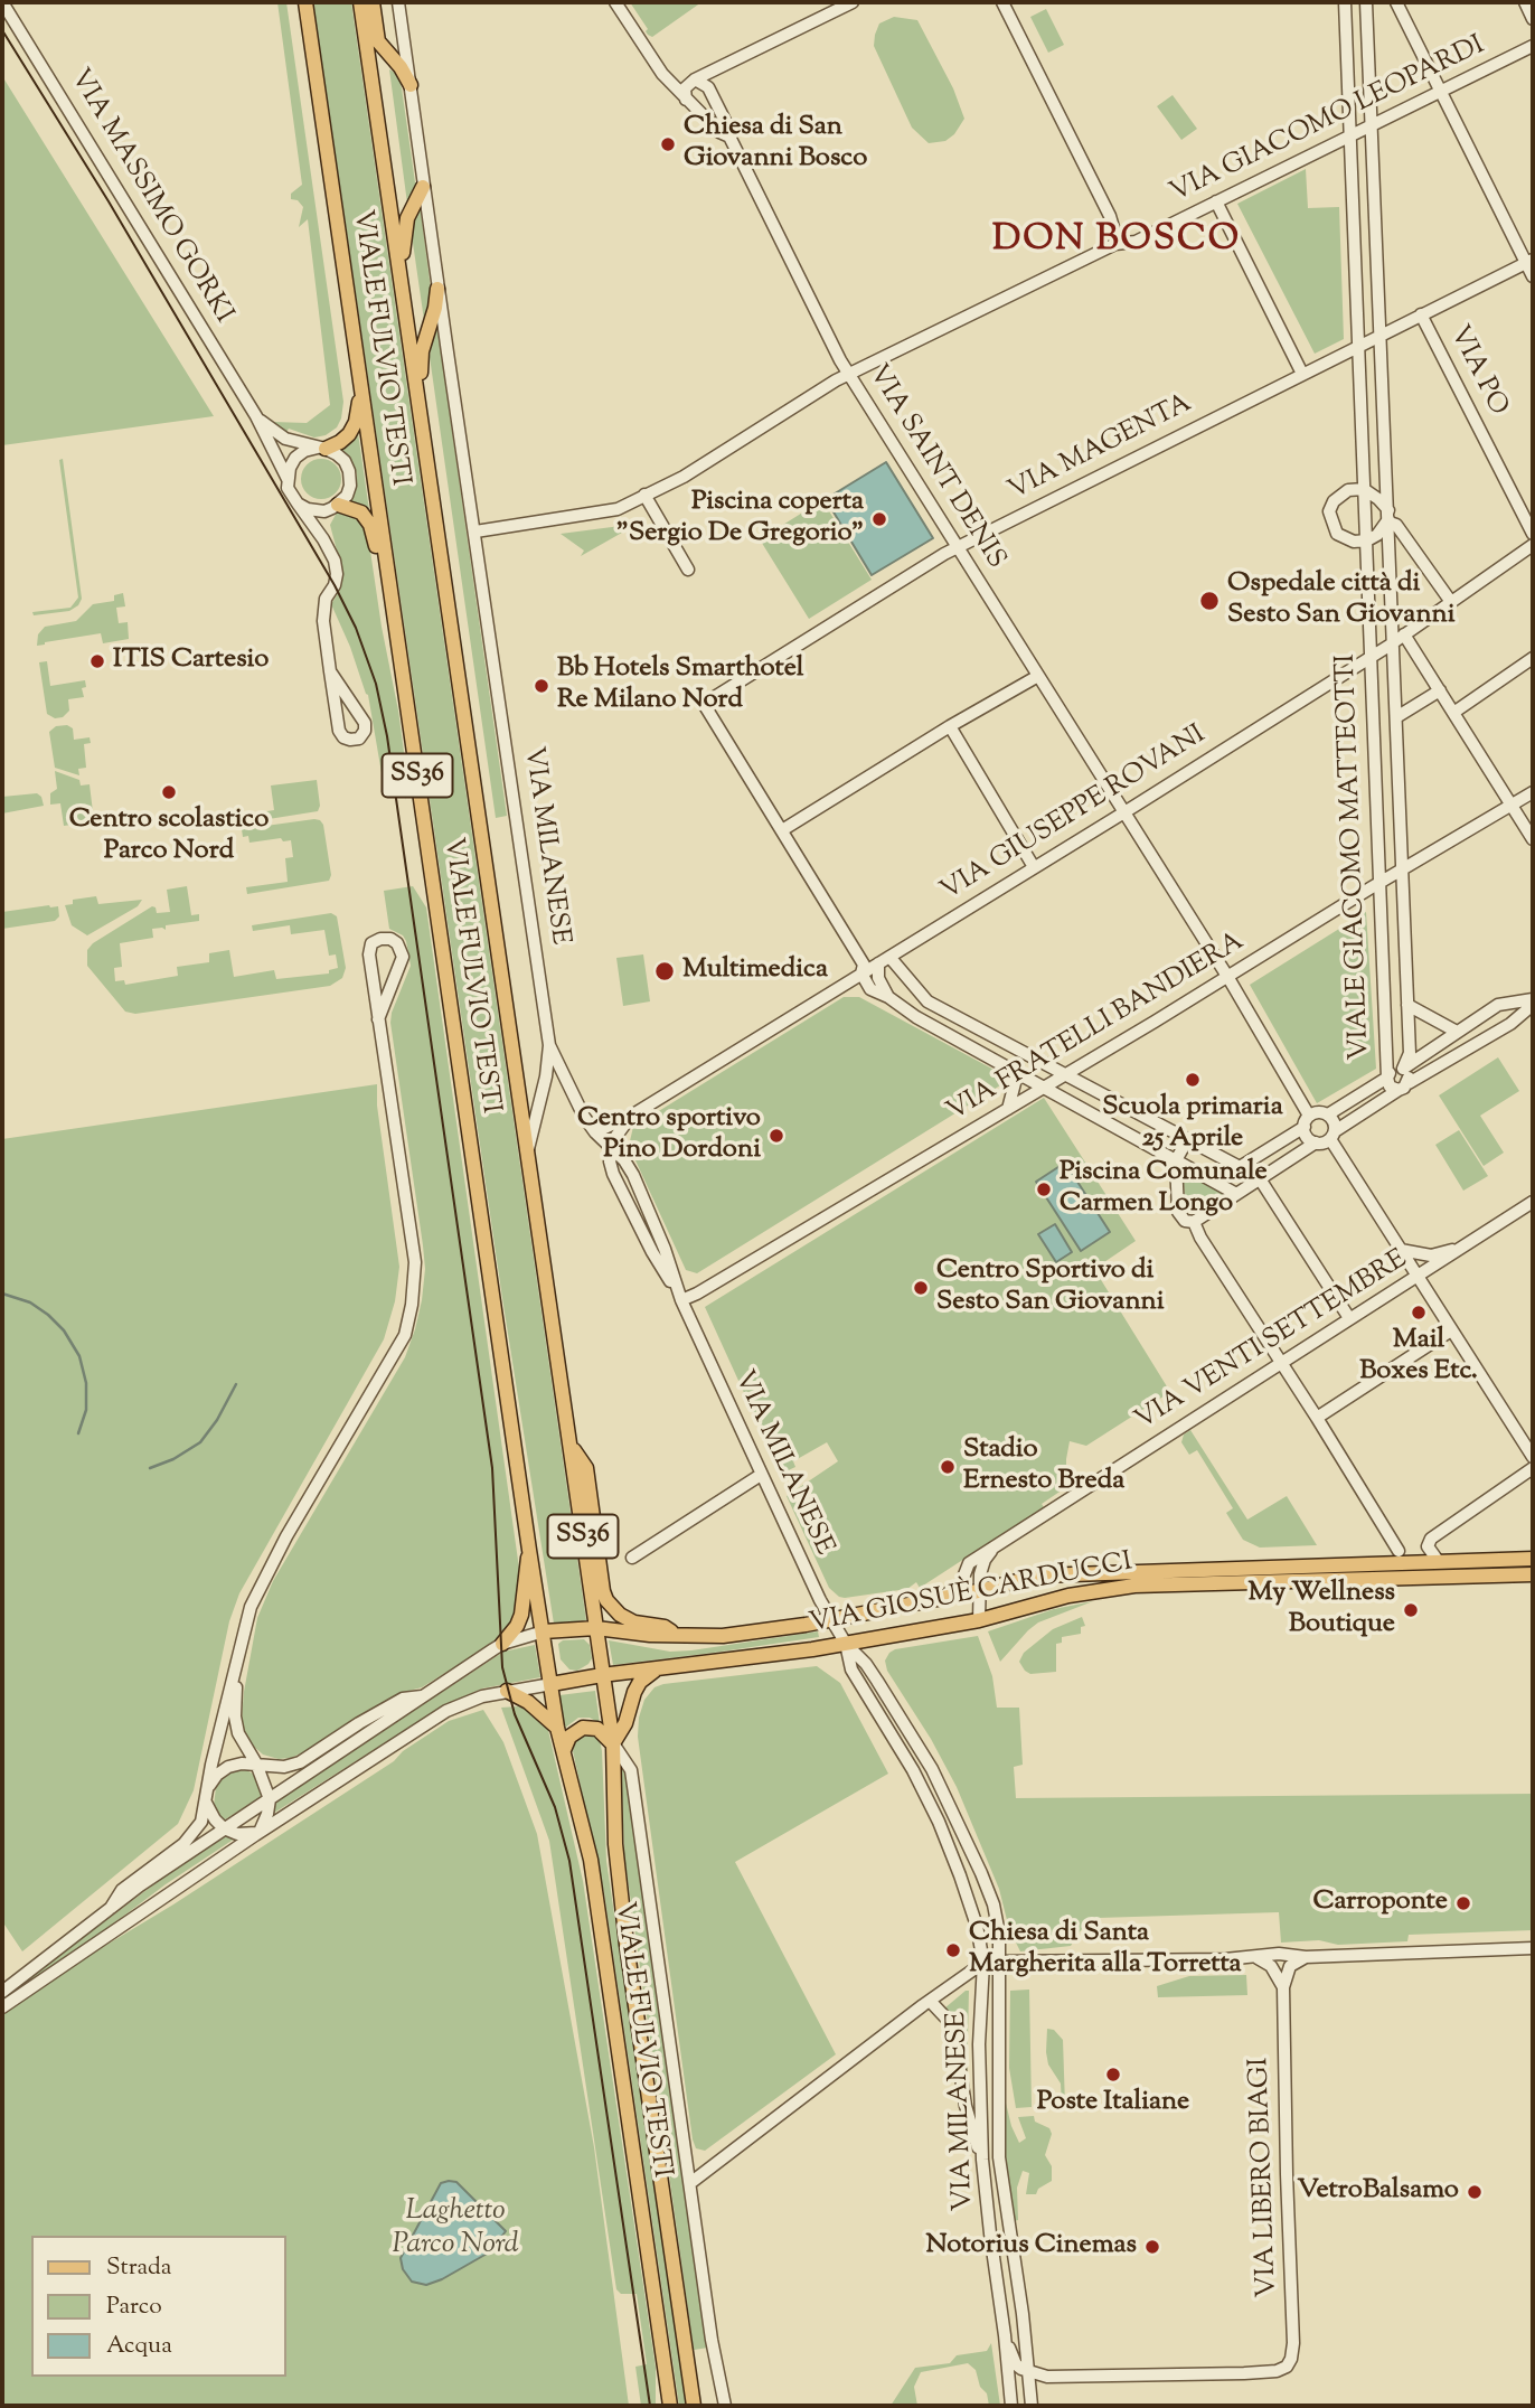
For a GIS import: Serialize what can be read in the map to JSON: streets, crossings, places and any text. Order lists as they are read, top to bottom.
{
  "streets": {
    "main road": ["VIALE FULVIO TESTI", "SS36", "VIA GIOSUÈ CARDUCCI"],
    "street": [
      "VIA GIACOMO LEOPARDI",
      "VIA MASSIMO GORKI",
      "VIA PO",
      "VIA MAGENTA",
      "VIA SAINT DENIS",
      "VIA GIUSEPPE ROVANI",
      "VIA MILANESE",
      "VIALE GIACOMO MATTEOTTI",
      "VIA FRATELLI BANDIERA",
      "VIA VENTI SETTEMBRE",
      "VIA LIBERO BIAGI"
    ]
  },
  "crossings": [
    ["VIA GIACOMO LEOPARDI", "VIA SAINT DENIS"],
    ["VIA GIACOMO LEOPARDI", "VIA MILANESE"],
    ["VIA GIACOMO LEOPARDI", "VIALE GIACOMO MATTEOTTI"],
    ["VIALE FULVIO TESTI", "VIA GIOSUÈ CARDUCCI"],
    ["VIA PO", "VIA MAGENTA"],
    ["VIA MAGENTA", "VIA SAINT DENIS"],
    ["VIA MAGENTA", "VIALE GIACOMO MATTEOTTI"],
    ["VIA SAINT DENIS", "VIA GIUSEPPE ROVANI"],
    ["VIA SAINT DENIS", "VIA FRATELLI BANDIERA"],
    ["VIA GIUSEPPE ROVANI", "VIA MILANESE"],
    ["VIA GIUSEPPE ROVANI", "VIALE GIACOMO MATTEOTTI"],
    ["VIA MILANESE", "VIA FRATELLI BANDIERA"],
    ["VIA MILANESE", "VIA GIOSUÈ CARDUCCI"],
    ["VIA MILANESE", "VIA LIBERO BIAGI"],
    ["VIALE GIACOMO MATTEOTTI", "VIA FRATELLI BANDIERA"],
    ["VIA VENTI SETTEMBRE", "VIA GIOSUÈ CARDUCCI"]
  ],
  "districts": ["DON BOSCO"],
  "water": ["Laghetto Parco Nord"],
  "places": [
    "Chiesa di San Giovanni Bosco",
    "Piscina coperta \"Sergio De Gregorio\"",
    "Ospedale città di Sesto San Giovanni",
    "ITIS Cartesio",
    "Bb Hotels Smarthotel Re Milano Nord",
    "Centro scolastico Parco Nord",
    "Multimedica",
    "Scuola primaria 25 Aprile",
    "Centro sportivo Pino Dordoni",
    "Piscina Comunale Carmen Longo",
    "Centro Sportivo di Sesto San Giovanni",
    "Mail Boxes Etc.",
    "Stadio Ernesto Breda",
    "My Wellness Boutique",
    "Carroponte",
    "Chiesa di Santa Margherita alla Torretta",
    "Poste Italiane",
    "VetroBalsamo",
    "Notorius Cinemas"
  ],
  "legend": ["Strada", "Parco", "Acqua"]
}
